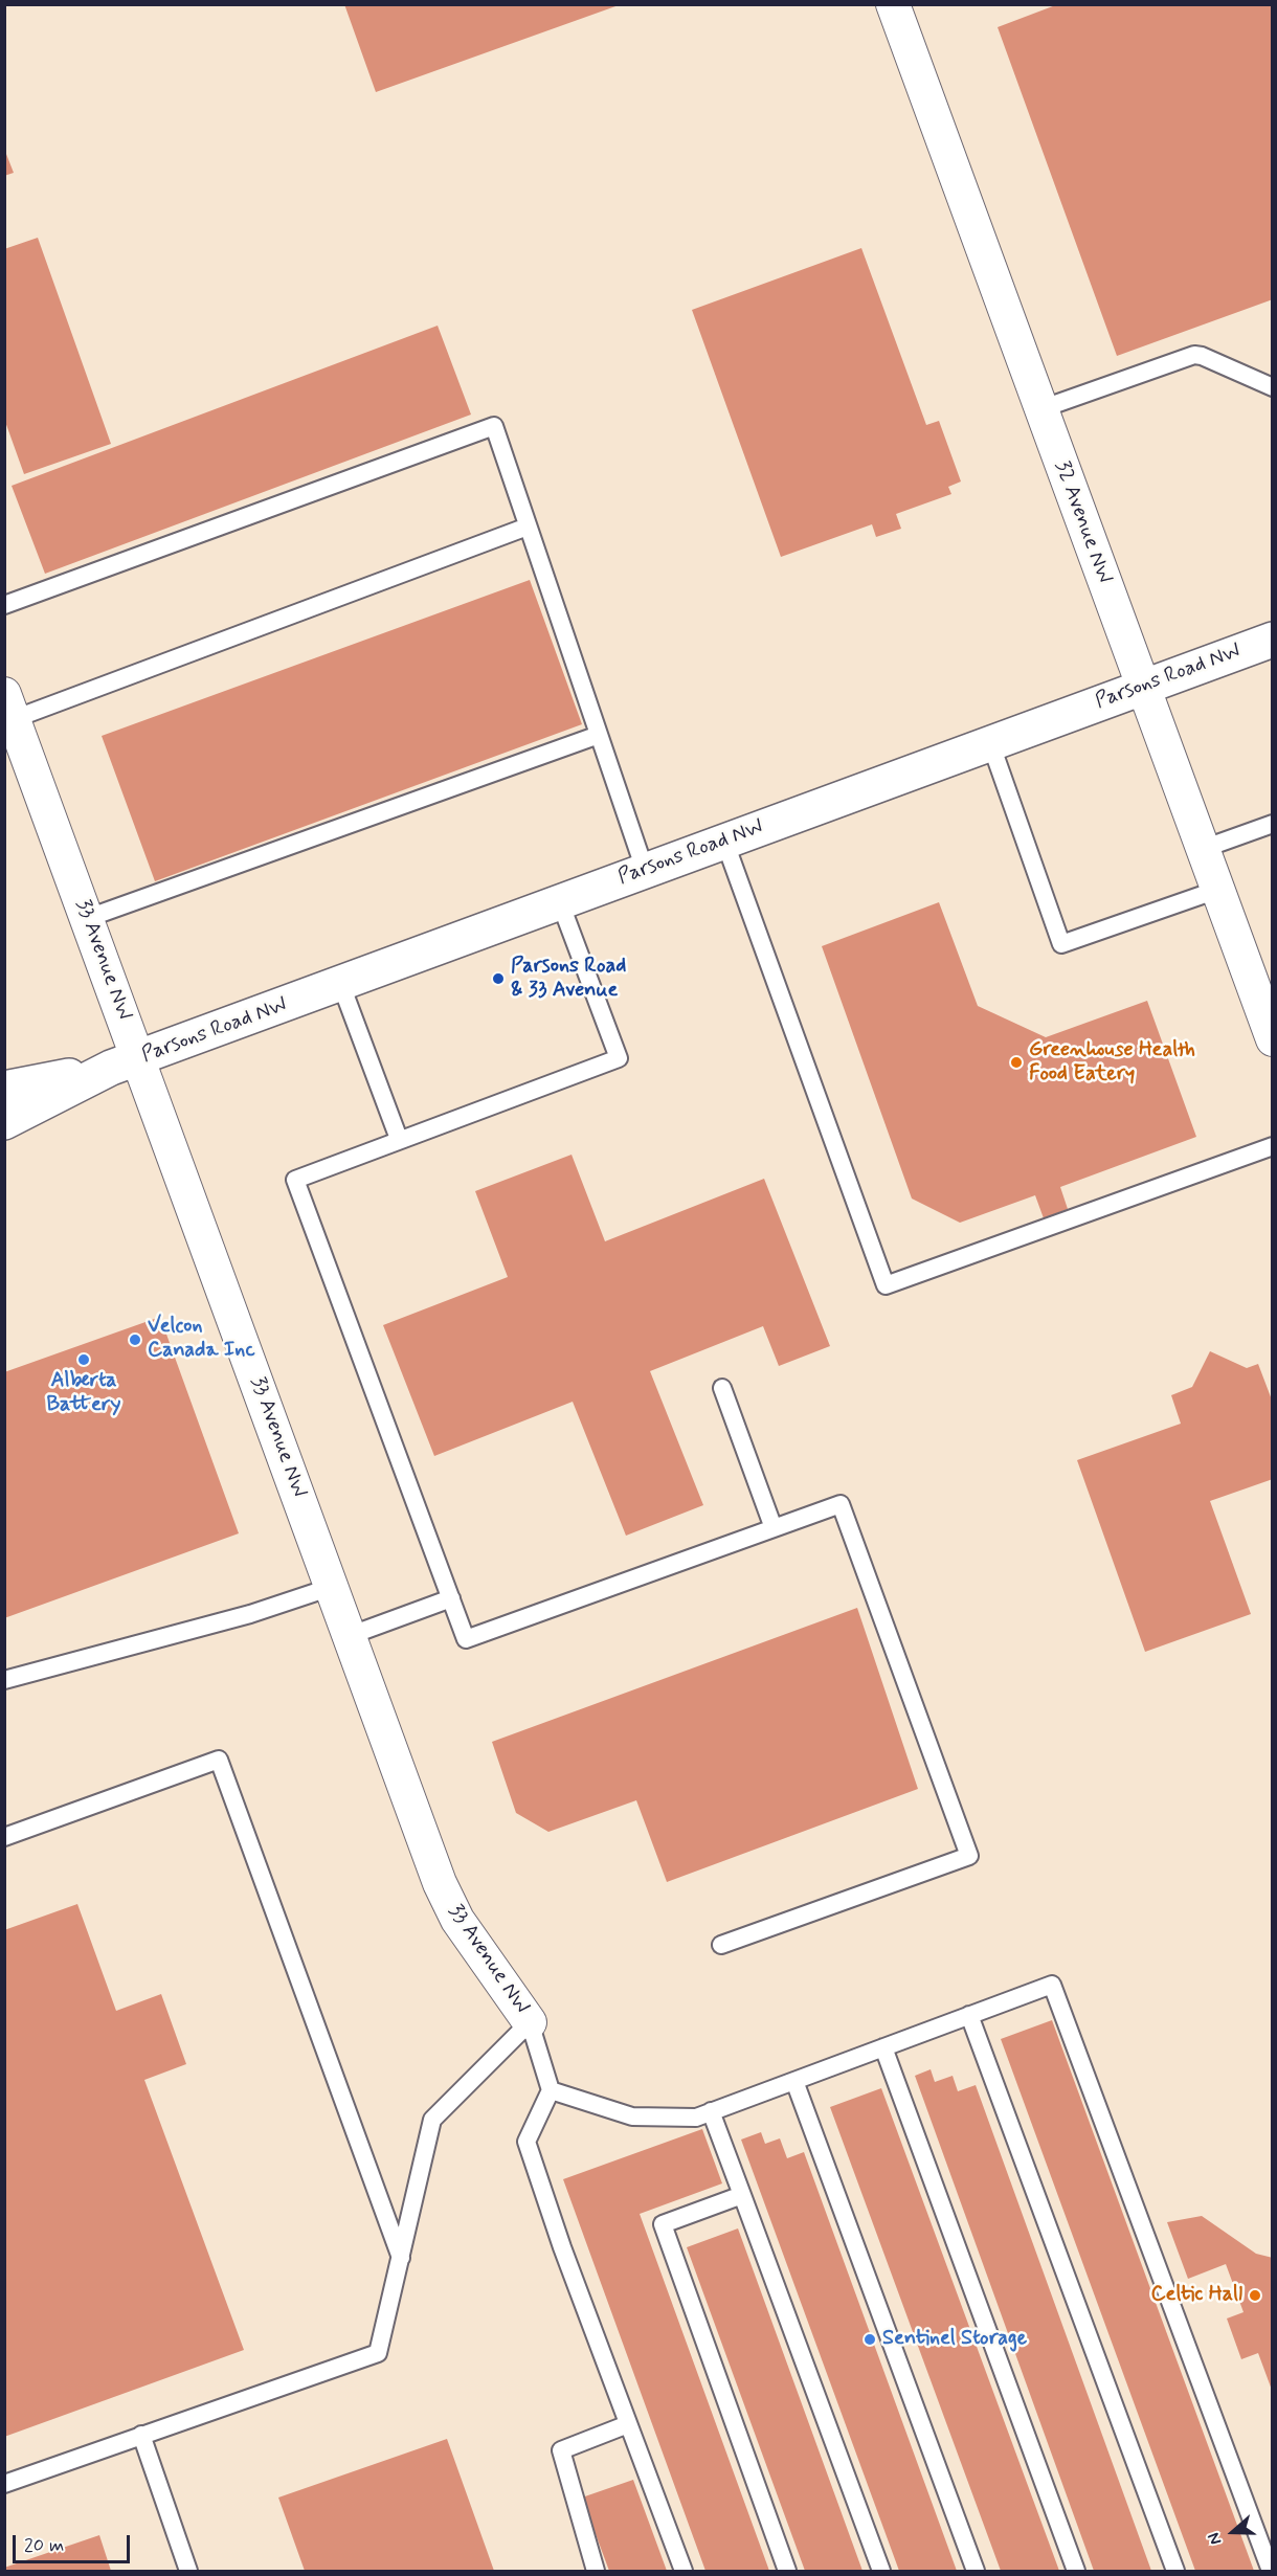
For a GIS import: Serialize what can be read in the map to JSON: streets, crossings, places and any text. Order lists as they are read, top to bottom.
{
  "streets": {
    "main road": ["Parsons Road NW"],
    "street": ["32 Avenue NW", "33 Avenue NW"]
  },
  "crossings": [
    ["32 Avenue NW", "Parsons Road NW"],
    ["Parsons Road NW", "33 Avenue NW"]
  ],
  "places": [
    "Parsons Road & 33 Avenue",
    "Greenhouse Health Food Eatery",
    "Velcon Canada Inc",
    "Alberta Battery",
    "Celtic Hall",
    "Sentinel Storage"
  ],
  "scale_bar": "20 m",
  "north": "left"
}
